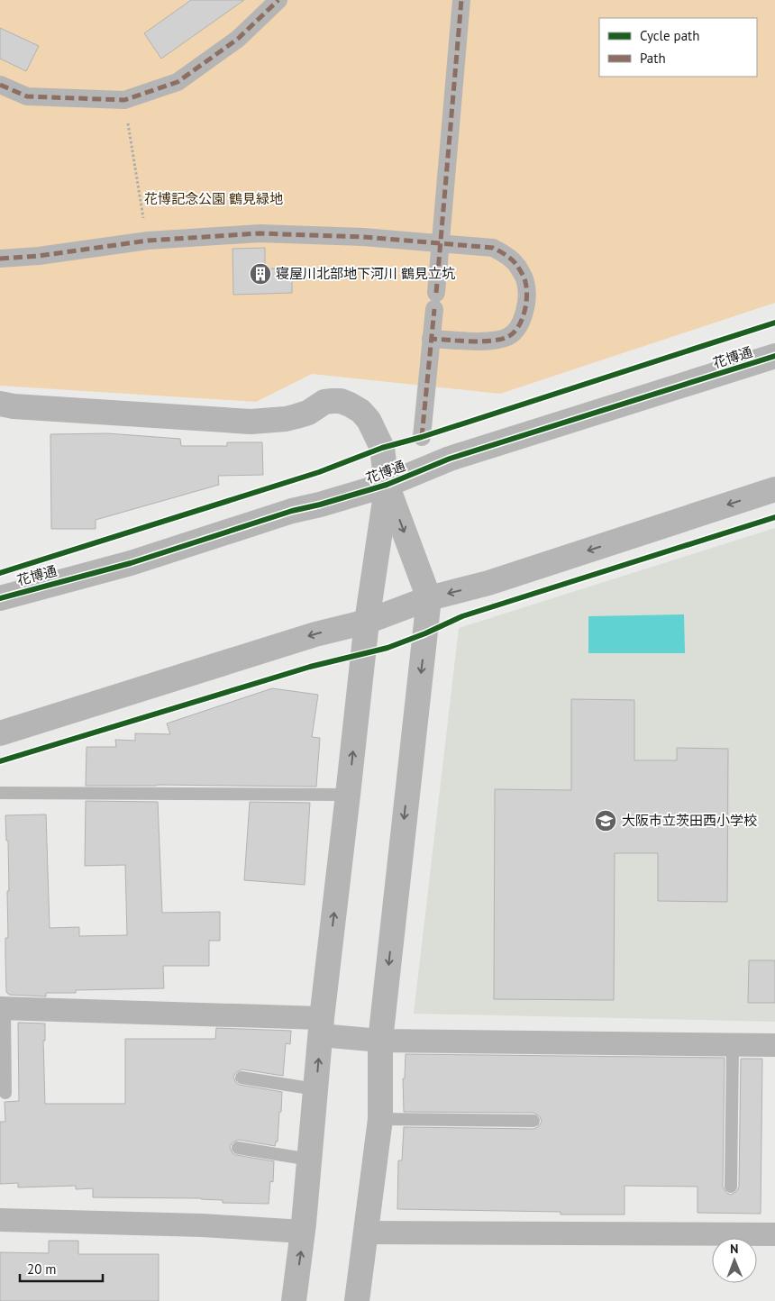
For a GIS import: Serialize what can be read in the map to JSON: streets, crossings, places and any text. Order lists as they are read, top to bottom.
{
  "streets": {
    "street": ["花博通"]
  },
  "parks": ["花博記念公園 鶴見緑地"],
  "places": {
    "building": ["寝屋川北部地下河川 鶴見立坑"],
    "school or university": ["大阪市立茨田西小学校"]
  },
  "legend": ["Cycle path", "Path"],
  "scale_bar": "20 m",
  "north": "top"
}
